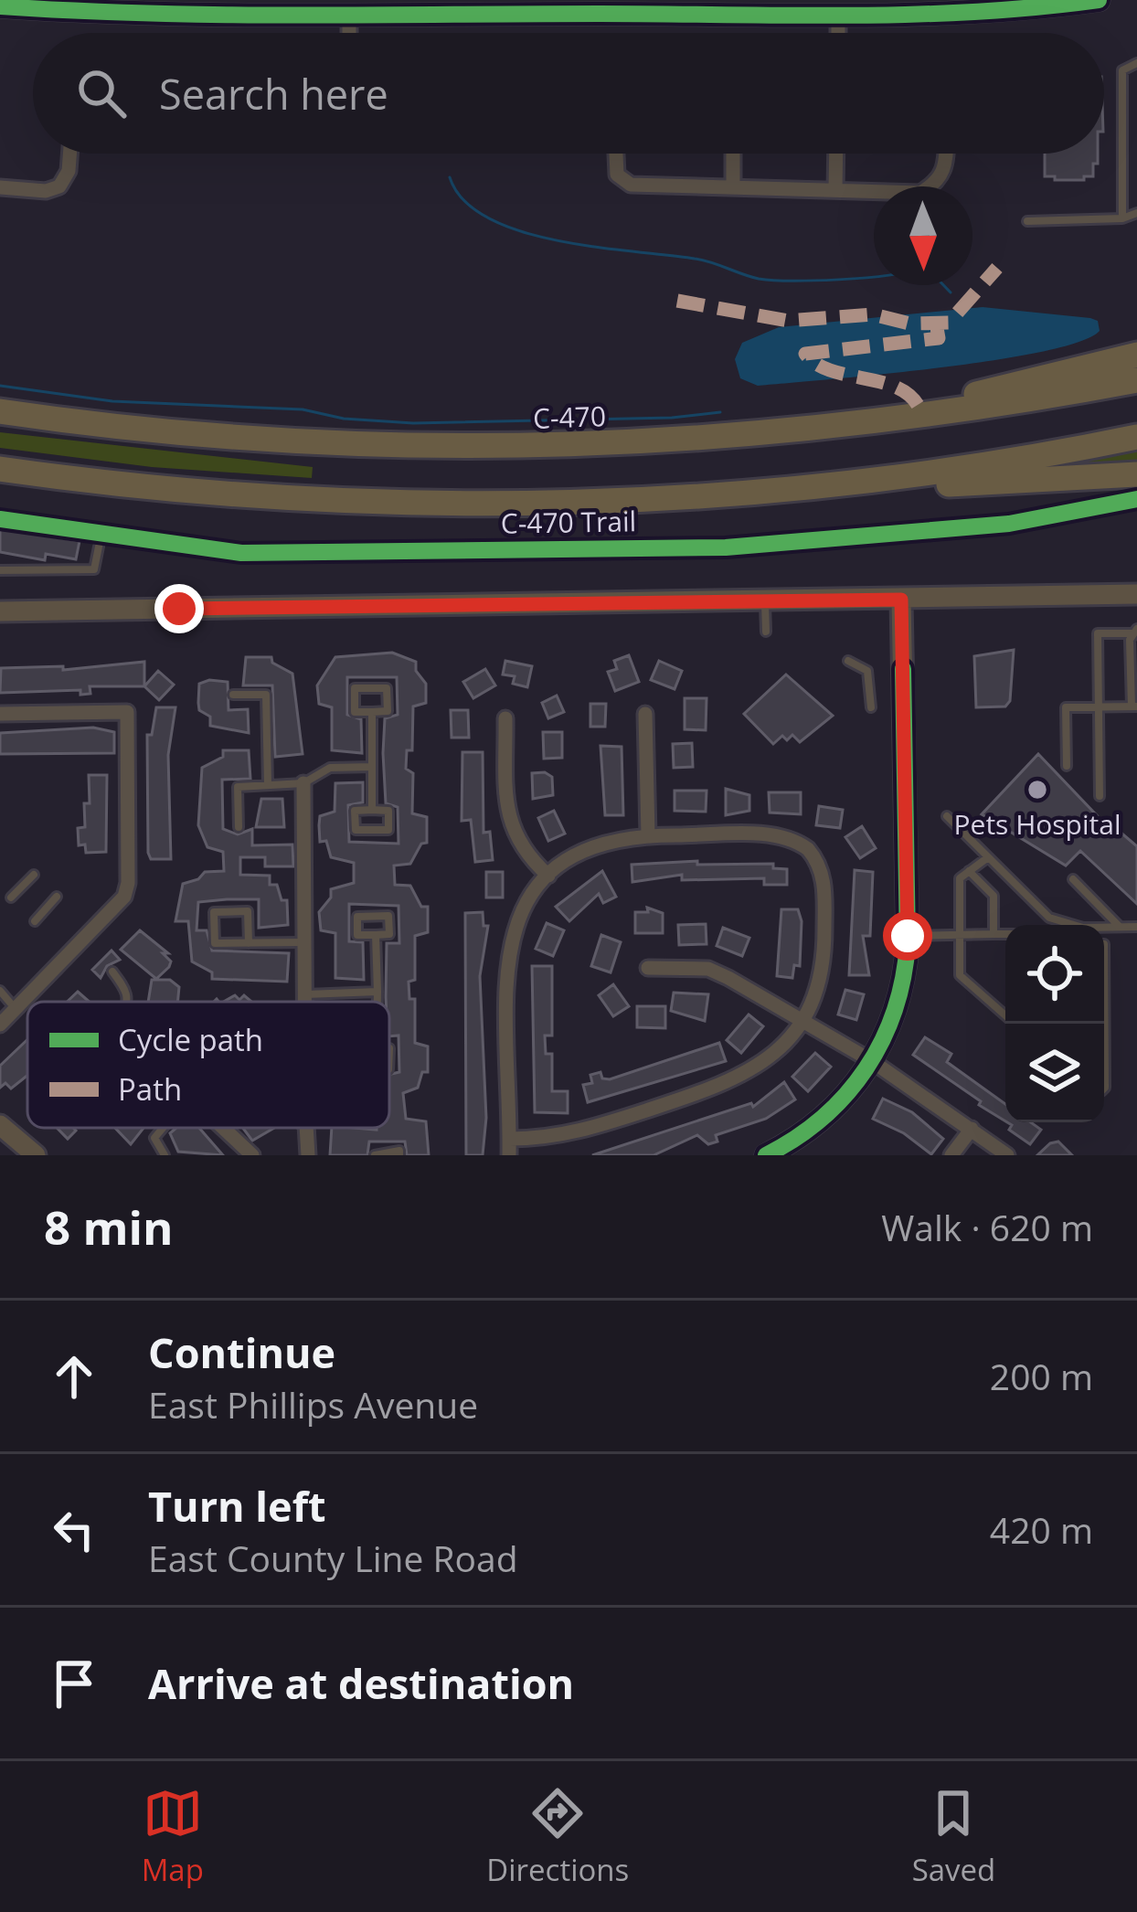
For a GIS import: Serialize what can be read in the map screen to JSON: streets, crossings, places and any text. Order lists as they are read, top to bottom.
{
  "streets": {
    "highway": ["C-470"],
    "cycle path": ["C-470 Trail"]
  },
  "places": ["Pets Hospital"],
  "legend": ["Cycle path", "Path"],
  "north": "bottom",
  "page": {
    "search": "Search here",
    "heading": ["8 min", "Walk · 620 m"],
    "list": [
      ["Continue", "East Phillips Avenue", "200 m"],
      ["Turn left", "East County Line Road", "420 m"],
      "Arrive at destination"
    ],
    "nav": ["Map", "Directions", "Saved"]
  }
}
